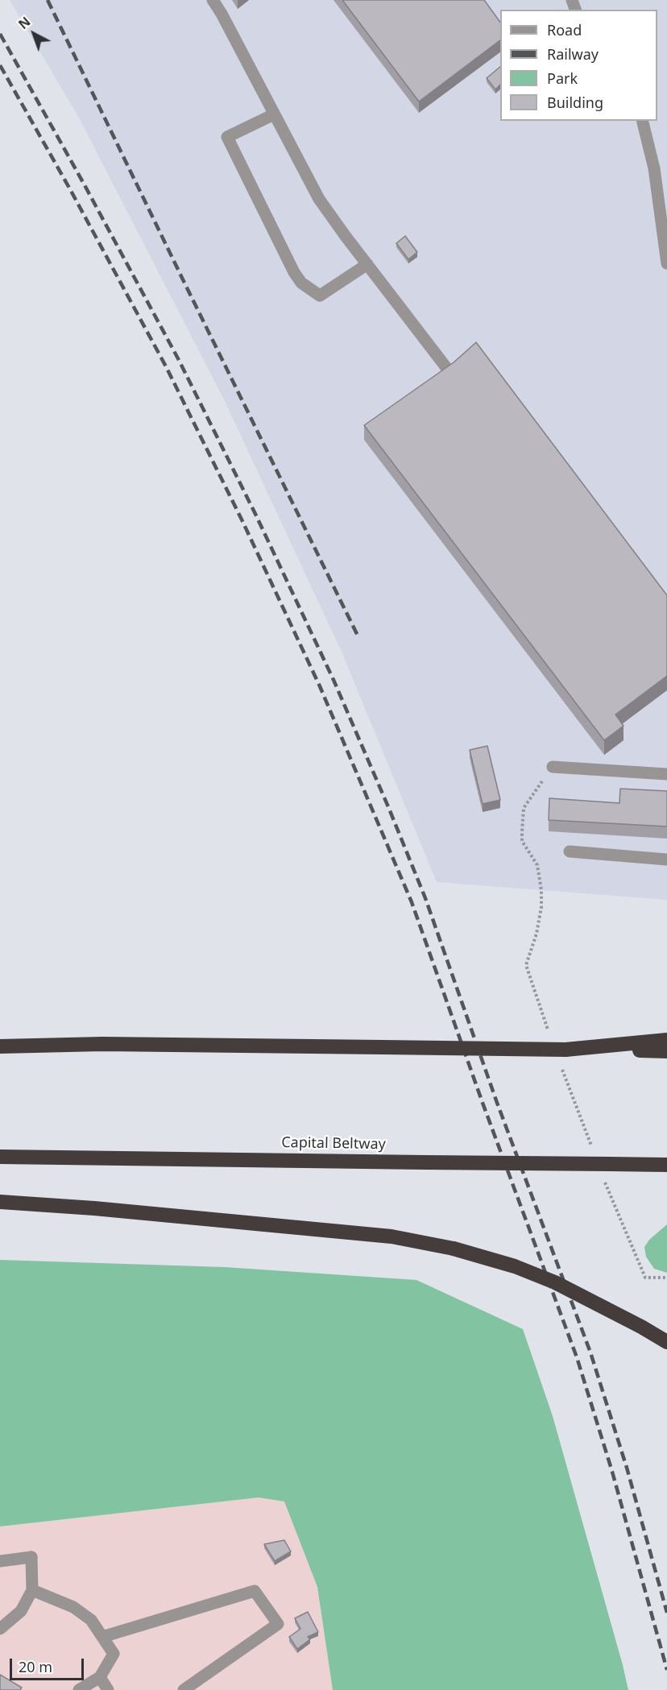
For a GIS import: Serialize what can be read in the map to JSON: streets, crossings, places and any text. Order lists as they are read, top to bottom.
{
  "streets": {
    "highway": ["Capital Beltway"]
  },
  "legend": [
    "Road",
    "Railway",
    "Park",
    "Building"
  ],
  "scale_bar": "20 m",
  "north": "top left"
}
